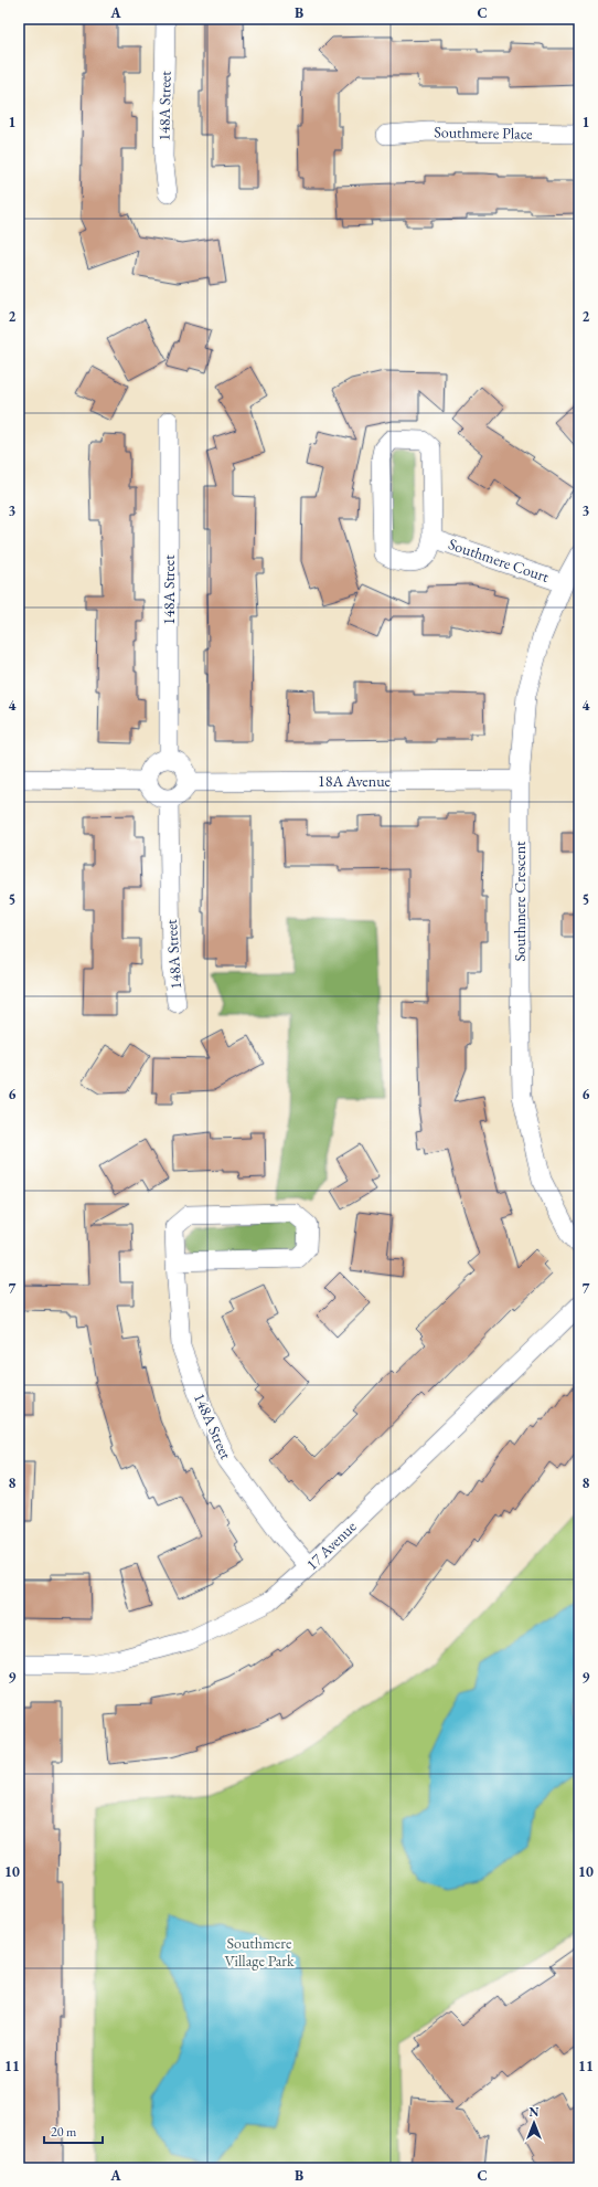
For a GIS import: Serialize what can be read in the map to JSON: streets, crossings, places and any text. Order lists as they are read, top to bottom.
{
  "streets": {
    "street": [
      "148A Street",
      "Southmere Place",
      "Southmere Court",
      "18A Avenue",
      "Southmere Crescent",
      "17 Avenue"
    ]
  },
  "crossings": [
    ["148A Street", "18A Avenue"],
    ["148A Street", "17 Avenue"],
    ["Southmere Court", "Southmere Crescent"],
    ["18A Avenue", "Southmere Crescent"]
  ],
  "parks": ["Southmere Village Park"],
  "scale_bar": "20 m",
  "north": "top",
  "grid": {
    "columns": ["A", "B", "C"],
    "rows": [
      "1",
      "2",
      "3",
      "4",
      "5",
      "6",
      "7",
      "8",
      "9",
      "10",
      "11"
    ]
  }
}
